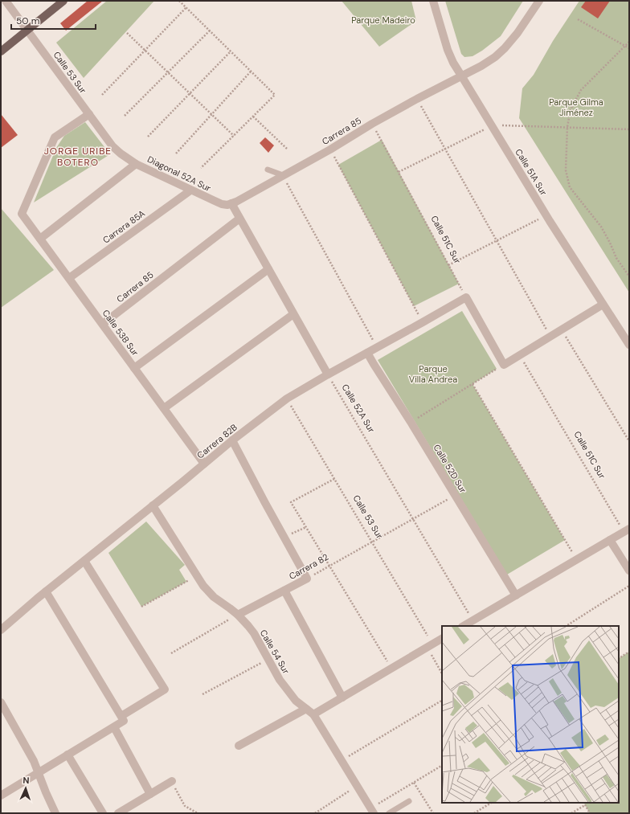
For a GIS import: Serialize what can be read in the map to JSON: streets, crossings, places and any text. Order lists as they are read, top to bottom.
{
  "streets": {
    "street": [
      "Calle 53 Sur",
      "Carrera 85",
      "Calle 51A Sur",
      "Diagonal 52A Sur",
      "Carrera 85A",
      "Calle 53B Sur",
      "Carrera 82B",
      "Calle 52D Sur",
      "Carrera 82",
      "Calle 54 Sur"
    ],
    "path": ["Calle 51C Sur", "Calle 52A Sur"]
  },
  "crossings": [
    ["Calle 53 Sur", "Diagonal 52A Sur"],
    ["Calle 53 Sur", "Calle 53B Sur"],
    ["Calle 53 Sur", "Carrera 82B"],
    ["Calle 53 Sur", "Carrera 82"],
    ["Carrera 85", "Calle 51A Sur"],
    ["Carrera 85", "Diagonal 52A Sur"],
    ["Carrera 85", "Calle 51C Sur"],
    ["Carrera 85", "Calle 53B Sur"],
    ["Diagonal 52A Sur", "Carrera 85A"],
    ["Carrera 85A", "Calle 53B Sur"],
    ["Calle 51C Sur", "Carrera 82B"],
    ["Calle 53B Sur", "Carrera 82B"],
    ["Calle 52A Sur", "Carrera 82B"],
    ["Calle 52A Sur", "Carrera 82"],
    ["Carrera 82B", "Calle 52D Sur"],
    ["Carrera 82B", "Calle 54 Sur"],
    ["Calle 52D Sur", "Carrera 82"],
    ["Carrera 82", "Calle 54 Sur"]
  ],
  "districts": ["JORGE URIBE BOTERO"],
  "parks": ["Parque Madeiro", "Parque Gilma Jiménez", "Parque Villa Andrea"],
  "scale_bar": "50 m",
  "north": "top"
}
